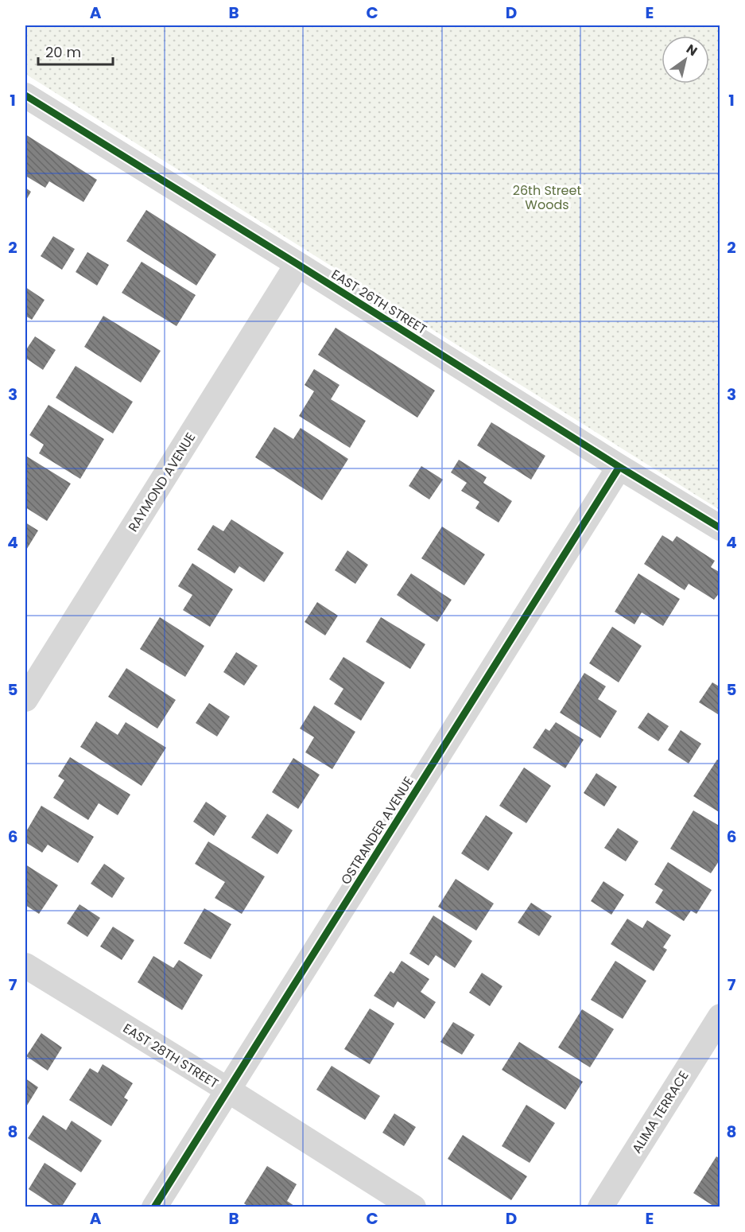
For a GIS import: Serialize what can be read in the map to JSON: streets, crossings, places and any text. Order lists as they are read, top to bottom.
{
  "streets": {
    "street": [
      "EAST 26TH STREET",
      "RAYMOND AVENUE",
      "OSTRANDER AVENUE",
      "EAST 28TH STREET",
      "ALIMA TERRACE"
    ]
  },
  "crossings": [
    ["EAST 26TH STREET", "RAYMOND AVENUE"],
    ["EAST 26TH STREET", "OSTRANDER AVENUE"],
    ["OSTRANDER AVENUE", "EAST 28TH STREET"]
  ],
  "parks": ["26th Street Woods"],
  "scale_bar": "20 m",
  "north": "top right",
  "grid": {
    "columns": [
      "A",
      "B",
      "C",
      "D",
      "E"
    ],
    "rows": [
      "1",
      "2",
      "3",
      "4",
      "5",
      "6",
      "7",
      "8"
    ]
  }
}
